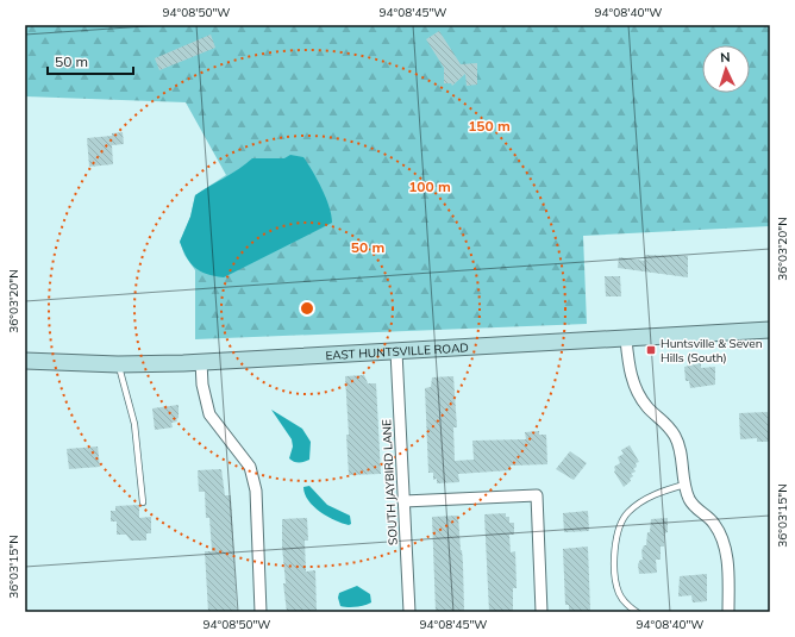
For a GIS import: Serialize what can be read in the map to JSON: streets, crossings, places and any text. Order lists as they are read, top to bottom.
{
  "streets": {
    "main road": ["EAST HUNTSVILLE ROAD"],
    "street": ["SOUTH JAYBIRD LANE"]
  },
  "crossings": [
    ["EAST HUNTSVILLE ROAD", "SOUTH JAYBIRD LANE"]
  ],
  "places": {
    "transit": ["Huntsville & Seven Hills (South)"]
  },
  "scale_bar": "50 m",
  "north": "top",
  "coordinates": [
    "94°08'50\"W",
    "94°08'45\"W",
    "94°08'40\"W",
    "36°03'20\"N",
    "36°03'15\"N"
  ],
  "rings": ["150 m", "100 m", "50 m"]
}
